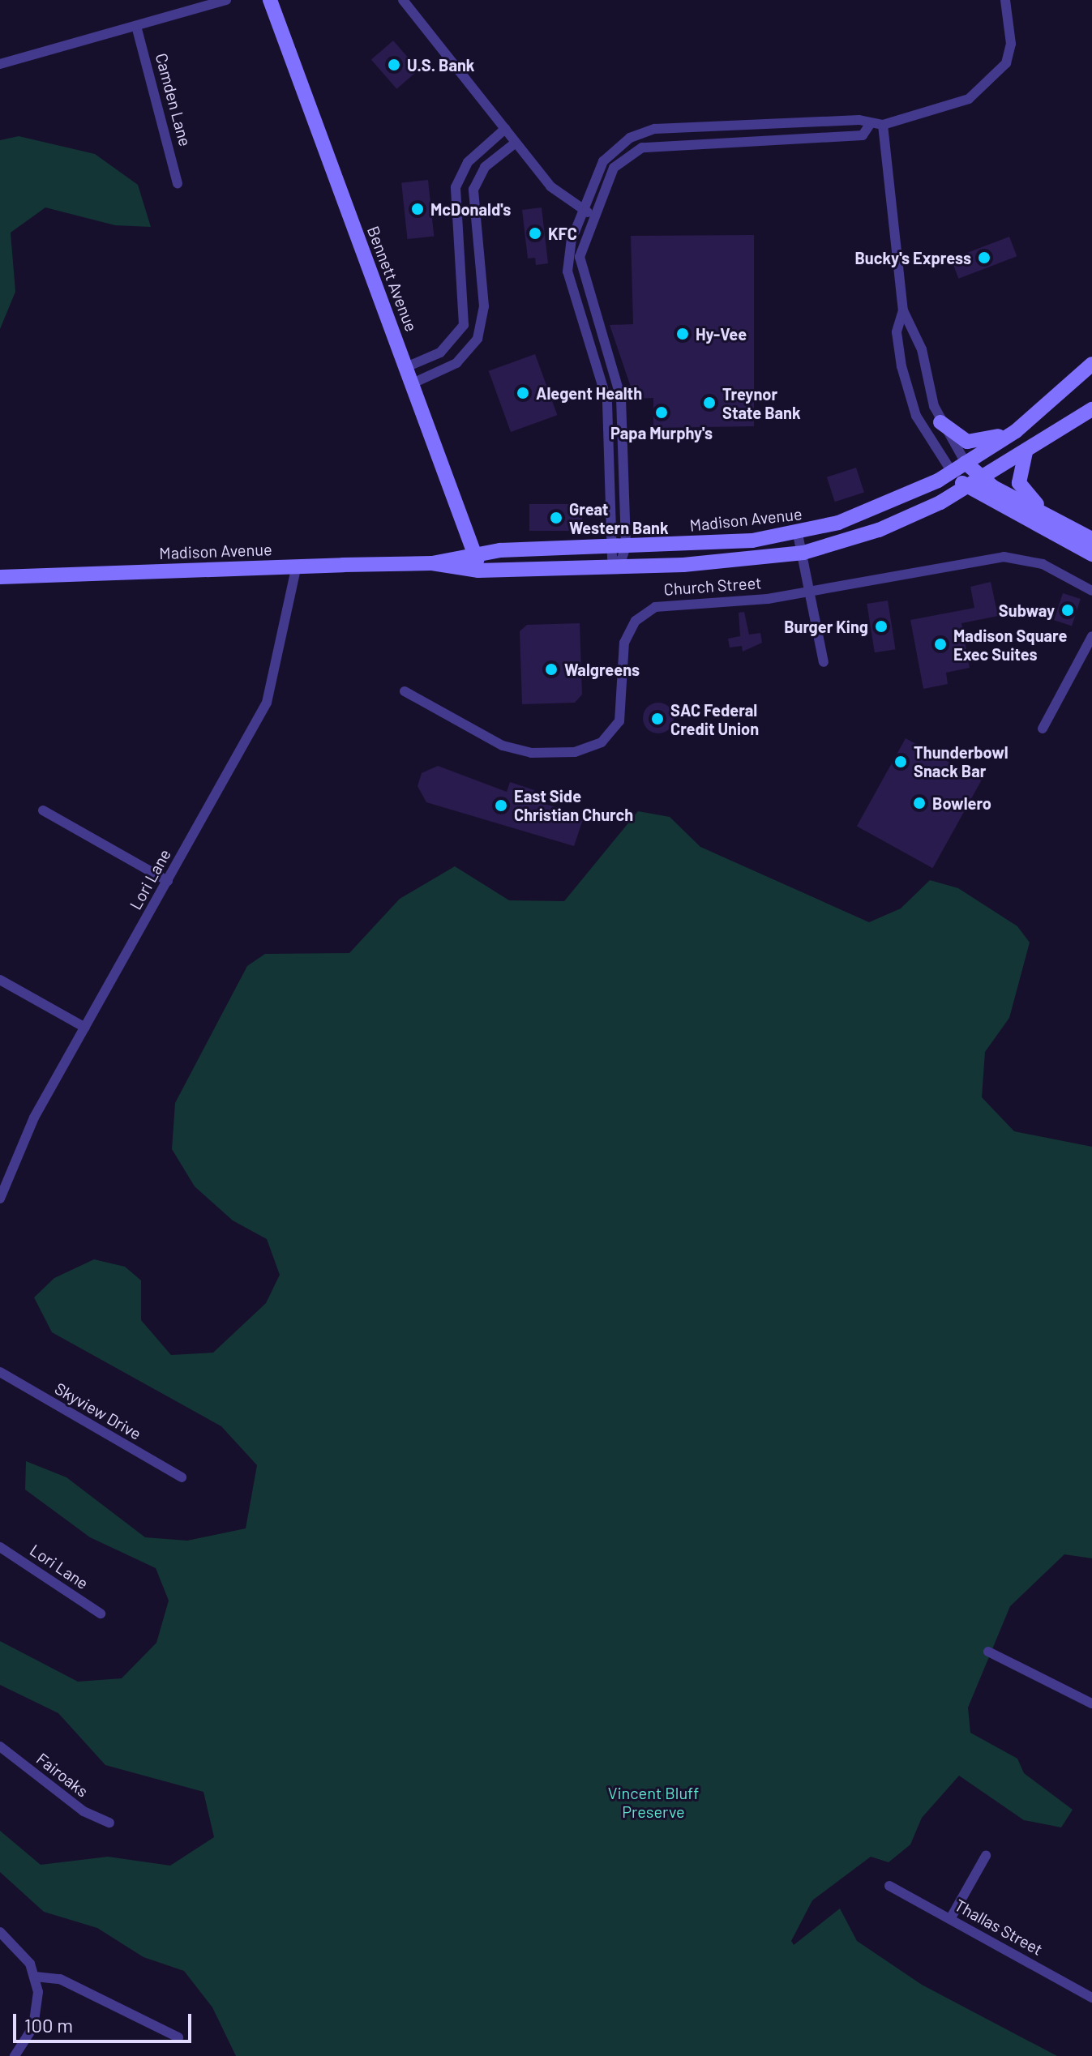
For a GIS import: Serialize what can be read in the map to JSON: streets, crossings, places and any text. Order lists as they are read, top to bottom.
{
  "streets": {
    "main road": ["Bennett Avenue", "Madison Avenue"],
    "street": [
      "Camden Lane",
      "Church Street",
      "Lori Lane",
      "Skyview Drive",
      "Fairoaks",
      "Thallas Street"
    ]
  },
  "crossings": [
    ["Bennett Avenue", "Madison Avenue"],
    ["Madison Avenue", "Lori Lane"]
  ],
  "parks": ["Vincent Bluff Preserve"],
  "places": [
    "U.S. Bank",
    "McDonald's",
    "KFC",
    "Bucky's Express",
    "Hy-Vee",
    "Alegent Health",
    "Treynor State Bank",
    "Papa Murphy's",
    "Great Western Bank",
    "Subway",
    "Burger King",
    "Madison Square Exec Suites",
    "Walgreens",
    "SAC Federal Credit Union",
    "Thunderbowl Snack Bar",
    "Bowlero",
    "East Side Christian Church"
  ],
  "scale_bar": "100 m"
}
